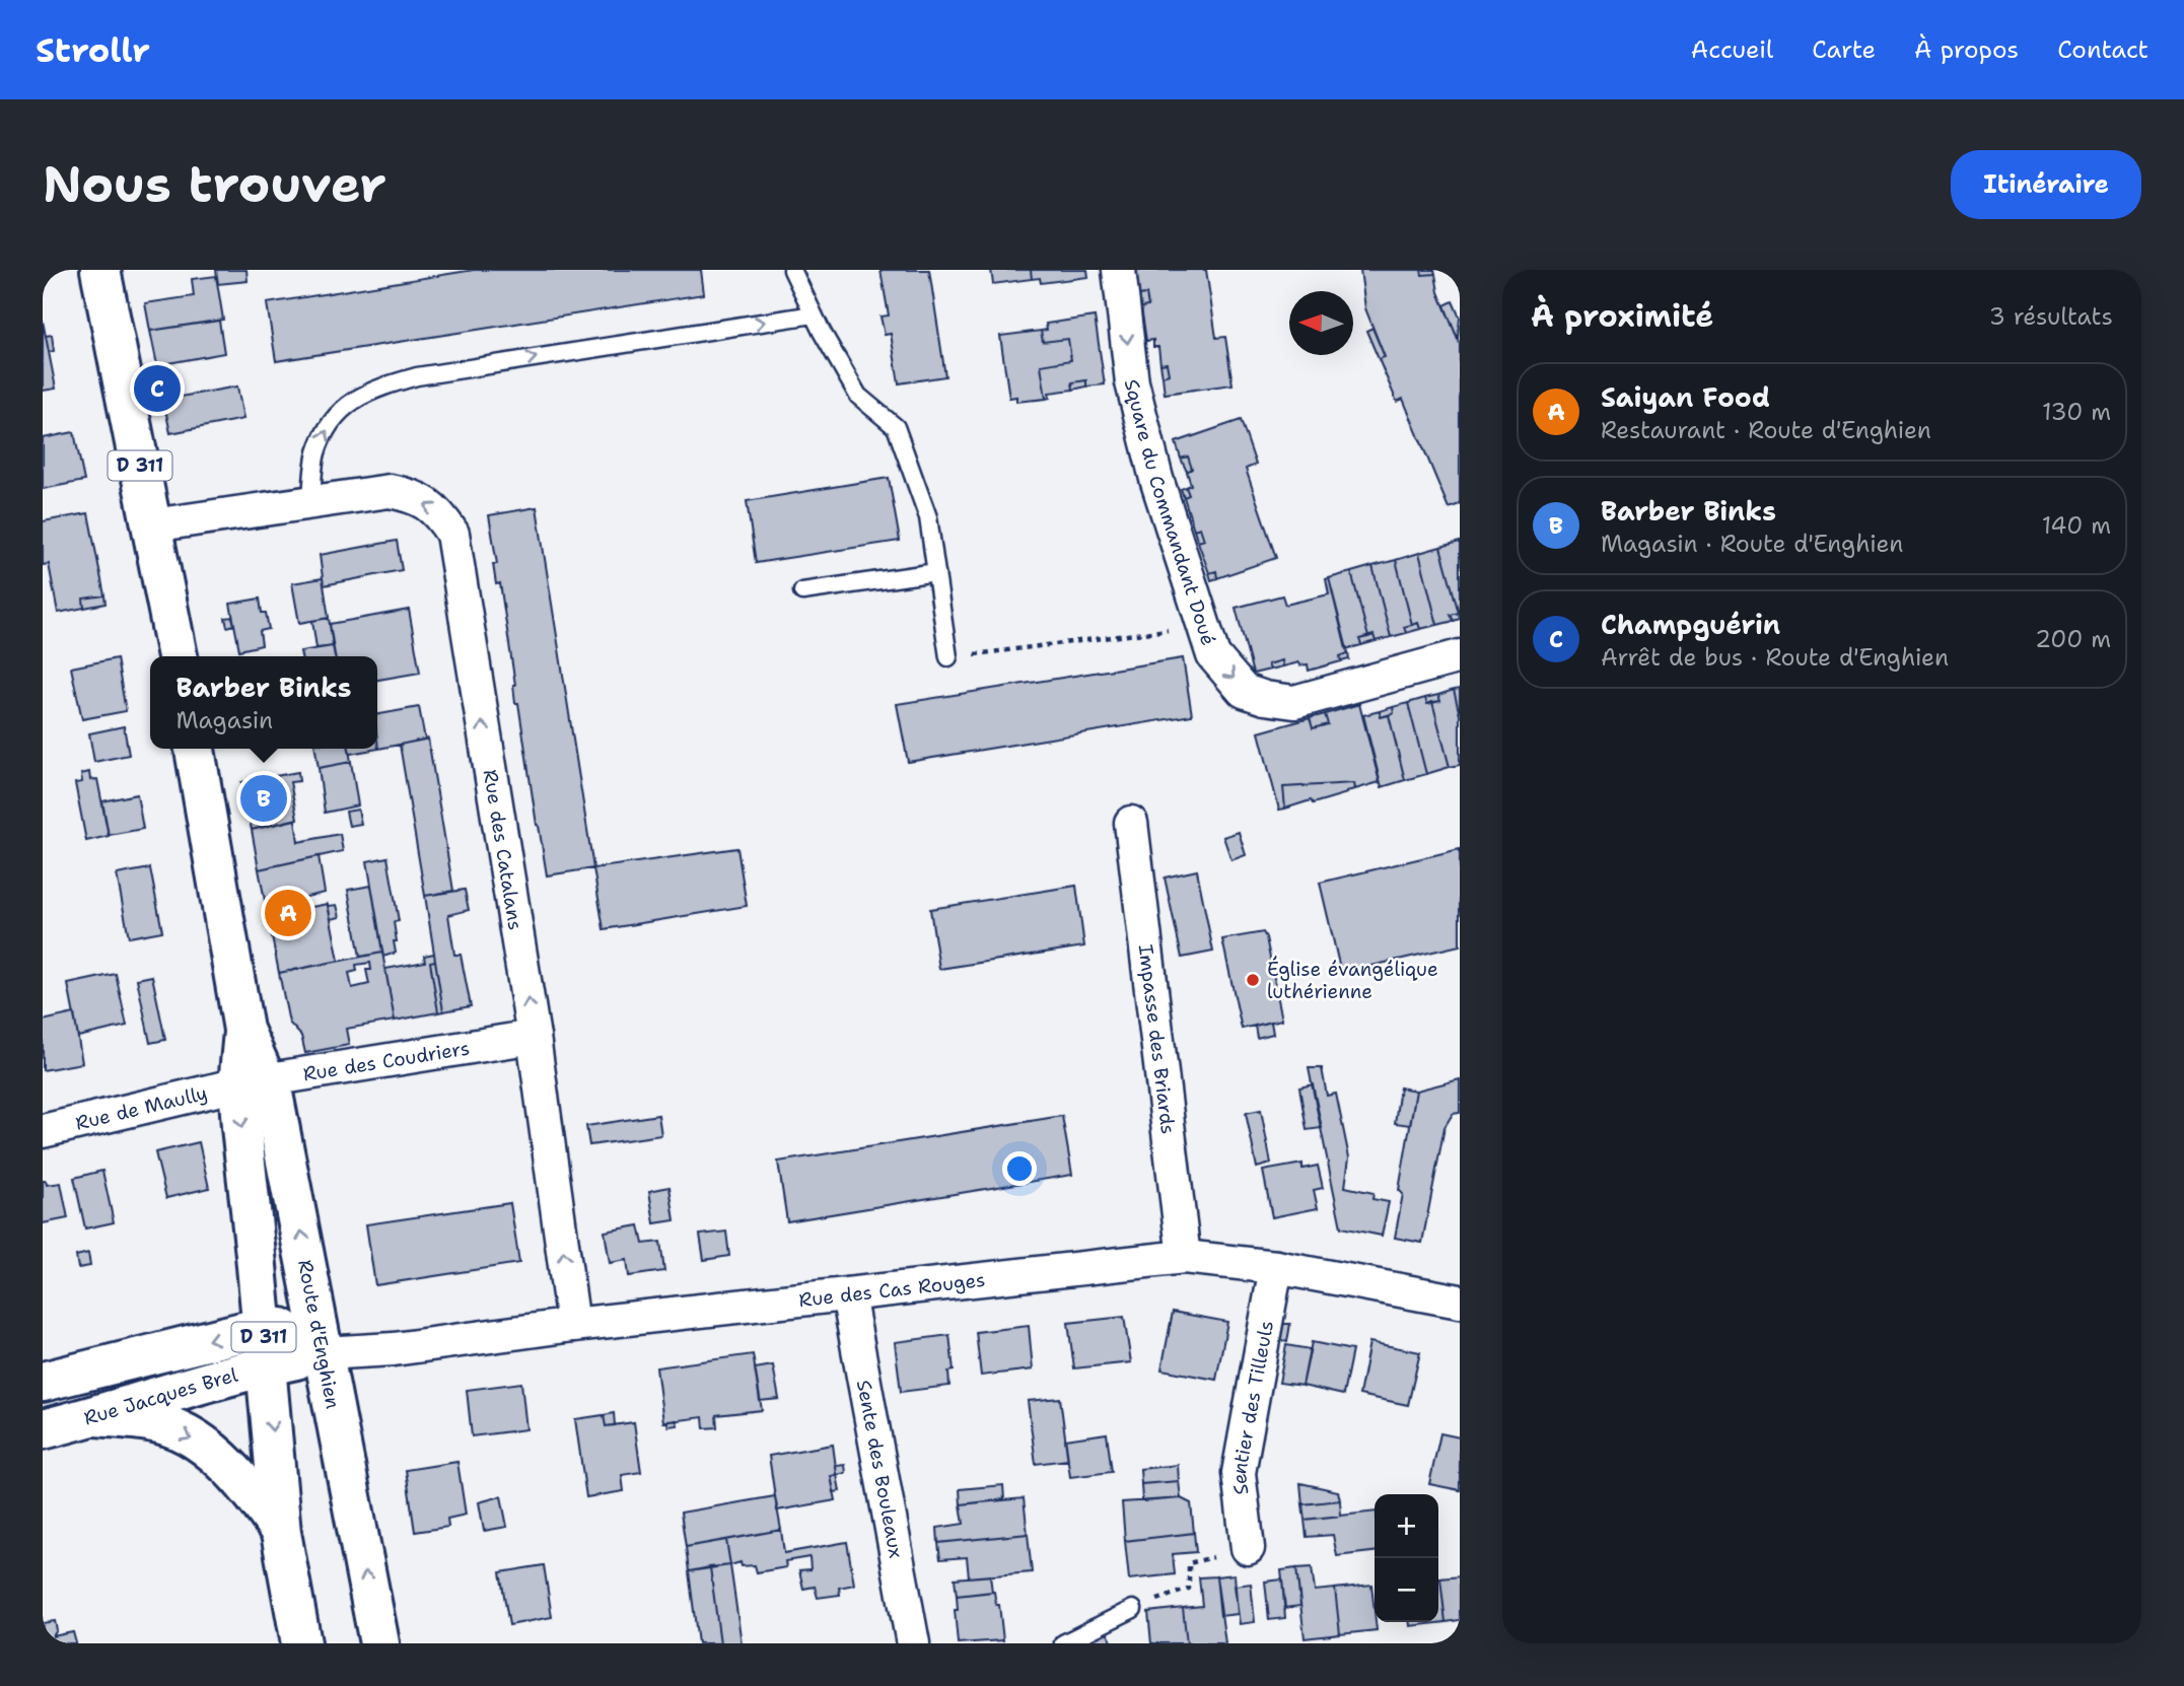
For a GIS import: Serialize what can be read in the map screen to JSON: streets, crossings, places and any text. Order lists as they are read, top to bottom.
{
  "streets": {
    "main road": ["D 311", "Route d'Enghien", "Rue Jacques Brel"],
    "street": [
      "Square du Commandant Doué",
      "Rue des Catalans",
      "Impasse des Briards",
      "Rue des Coudriers",
      "Rue de Maully",
      "Rue des Cas Rouges",
      "Sentier des Tilleuls",
      "Sente des Bouleaux"
    ]
  },
  "crossings": [
    ["D 311", "Rue des Catalans"],
    ["Rue des Catalans", "Rue des Coudriers"],
    ["Rue des Catalans", "Rue des Cas Rouges"],
    ["Impasse des Briards", "Rue des Cas Rouges"],
    ["Rue des Coudriers", "Rue de Maully"],
    ["Rue des Coudriers", "Route d'Enghien"],
    ["Rue de Maully", "Route d'Enghien"],
    ["Rue des Cas Rouges", "Route d'Enghien"],
    ["Rue des Cas Rouges", "Rue Jacques Brel"],
    ["Rue des Cas Rouges", "Sentier des Tilleuls"],
    ["Rue des Cas Rouges", "Sente des Bouleaux"],
    ["Route d'Enghien", "Rue Jacques Brel"]
  ],
  "one_way": ["Rue des Catalans"],
  "places": ["Église évangélique luthérienne"],
  "north": "left",
  "page": {
    "header": "Strollr",
    "nav": [
      "Accueil",
      "Carte",
      "À propos",
      "Contact"
    ],
    "buttons": "Itinéraire",
    "title": "Nous trouver",
    "heading": ["À proximité", "3 résultats"],
    "pins": ["C", "B", "A"],
    "list": [
      {
        "mark": "A",
        "name": "Saiyan Food",
        "note": "Restaurant · Route d'Enghien",
        "value": "130 m"
      },
      {
        "mark": "B",
        "name": "Barber Binks",
        "note": "Magasin · Route d'Enghien",
        "value": "140 m"
      },
      {
        "mark": "C",
        "name": "Champguérin",
        "note": "Arrêt de bus · Route d'Enghien",
        "value": "200 m"
      }
    ],
    "popup": ["Barber Binks", "Magasin"],
    "map_buttons": ["+", "−"]
  }
}
